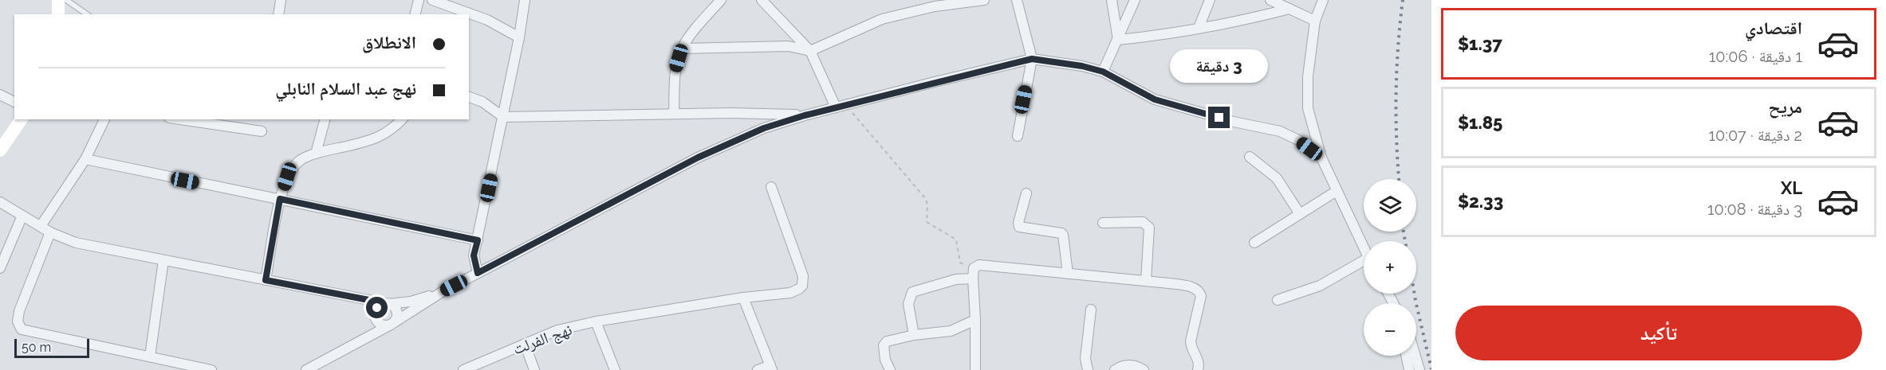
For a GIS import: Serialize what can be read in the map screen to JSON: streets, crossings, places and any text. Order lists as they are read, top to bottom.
{
  "streets": {
    "street": ["نهج الفرلت"]
  },
  "scale_bar": "50 m",
  "page": {
    "list": [
      {
        "name": "اقتصادي",
        "note": "1 دقيقة · 10:06",
        "value": "$1.37"
      },
      {
        "name": "مريح",
        "note": "2 دقيقة · 10:07",
        "value": "$1.85"
      },
      {
        "name": "XL",
        "note": "3 دقيقة · 10:08",
        "value": "$2.33"
      }
    ],
    "banner": ["الانطلاق", "نهج عبد السلام النابلي"],
    "bubble": "3 دقيقة",
    "map_buttons": ["+", "−"],
    "buttons": "تأكيد",
    "scale": "50 m"
  }
}
